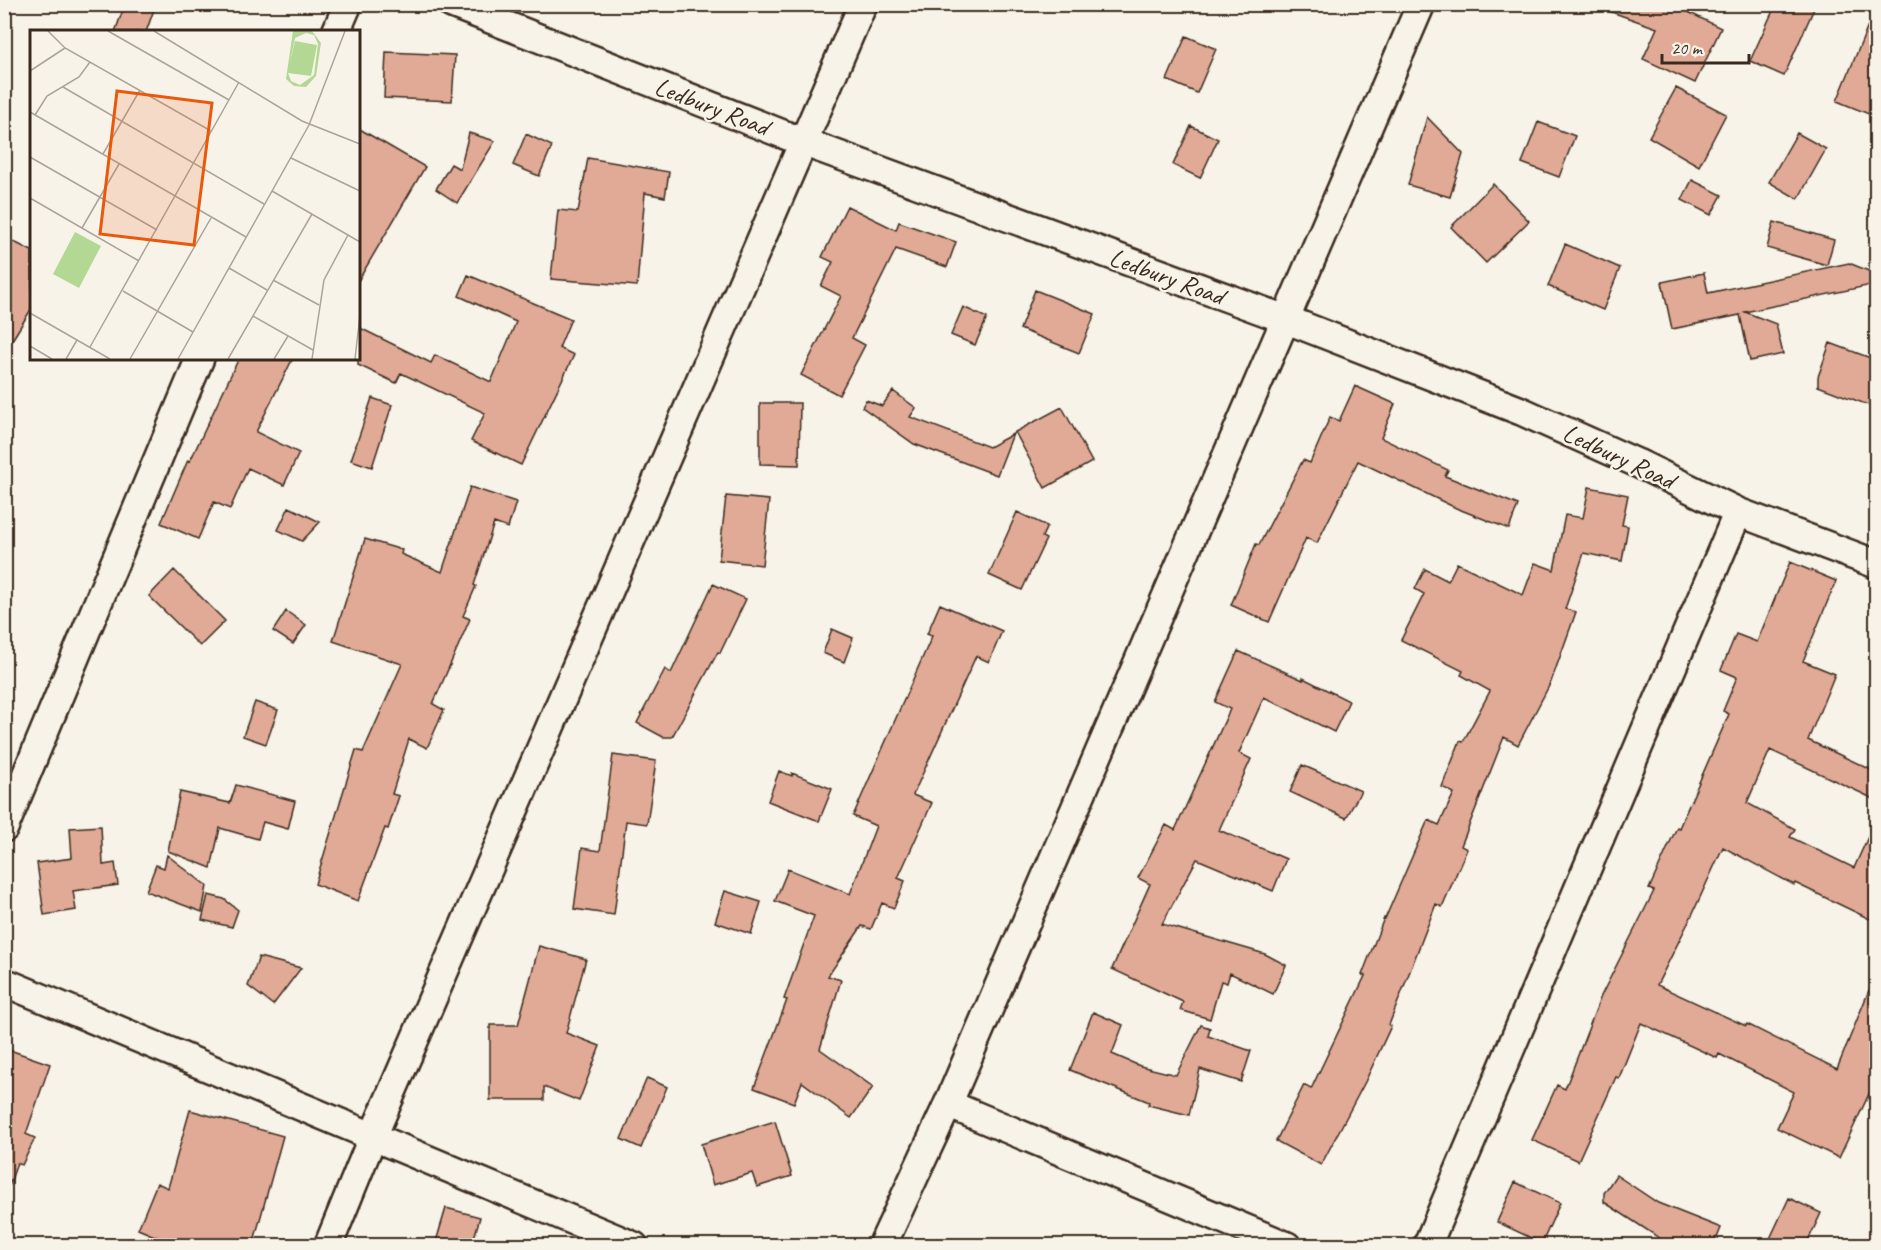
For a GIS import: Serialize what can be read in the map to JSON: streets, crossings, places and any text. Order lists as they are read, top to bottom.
{
  "streets": {
    "street": ["Ledbury Road"]
  },
  "scale_bar": "20 m"
}
